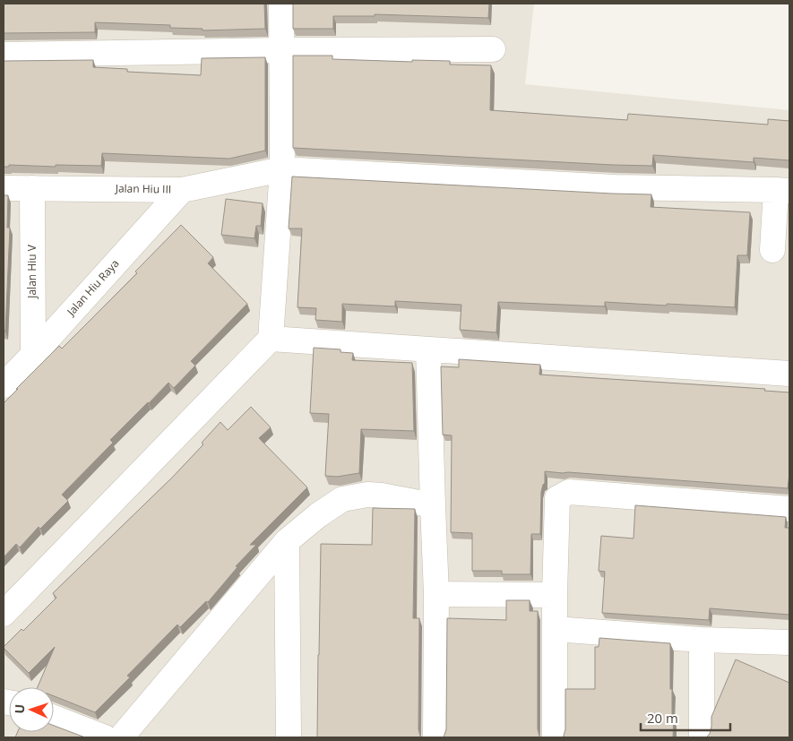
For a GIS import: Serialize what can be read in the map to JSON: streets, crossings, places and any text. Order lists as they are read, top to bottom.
{
  "streets": {
    "street": ["Jalan Hiu III", "Jalan Hiu V", "Jalan Hiu Raya"]
  },
  "crossings": [
    ["Jalan Hiu III", "Jalan Hiu V"],
    ["Jalan Hiu III", "Jalan Hiu Raya"],
    ["Jalan Hiu V", "Jalan Hiu Raya"]
  ],
  "scale_bar": "20 m",
  "north": "left"
}
